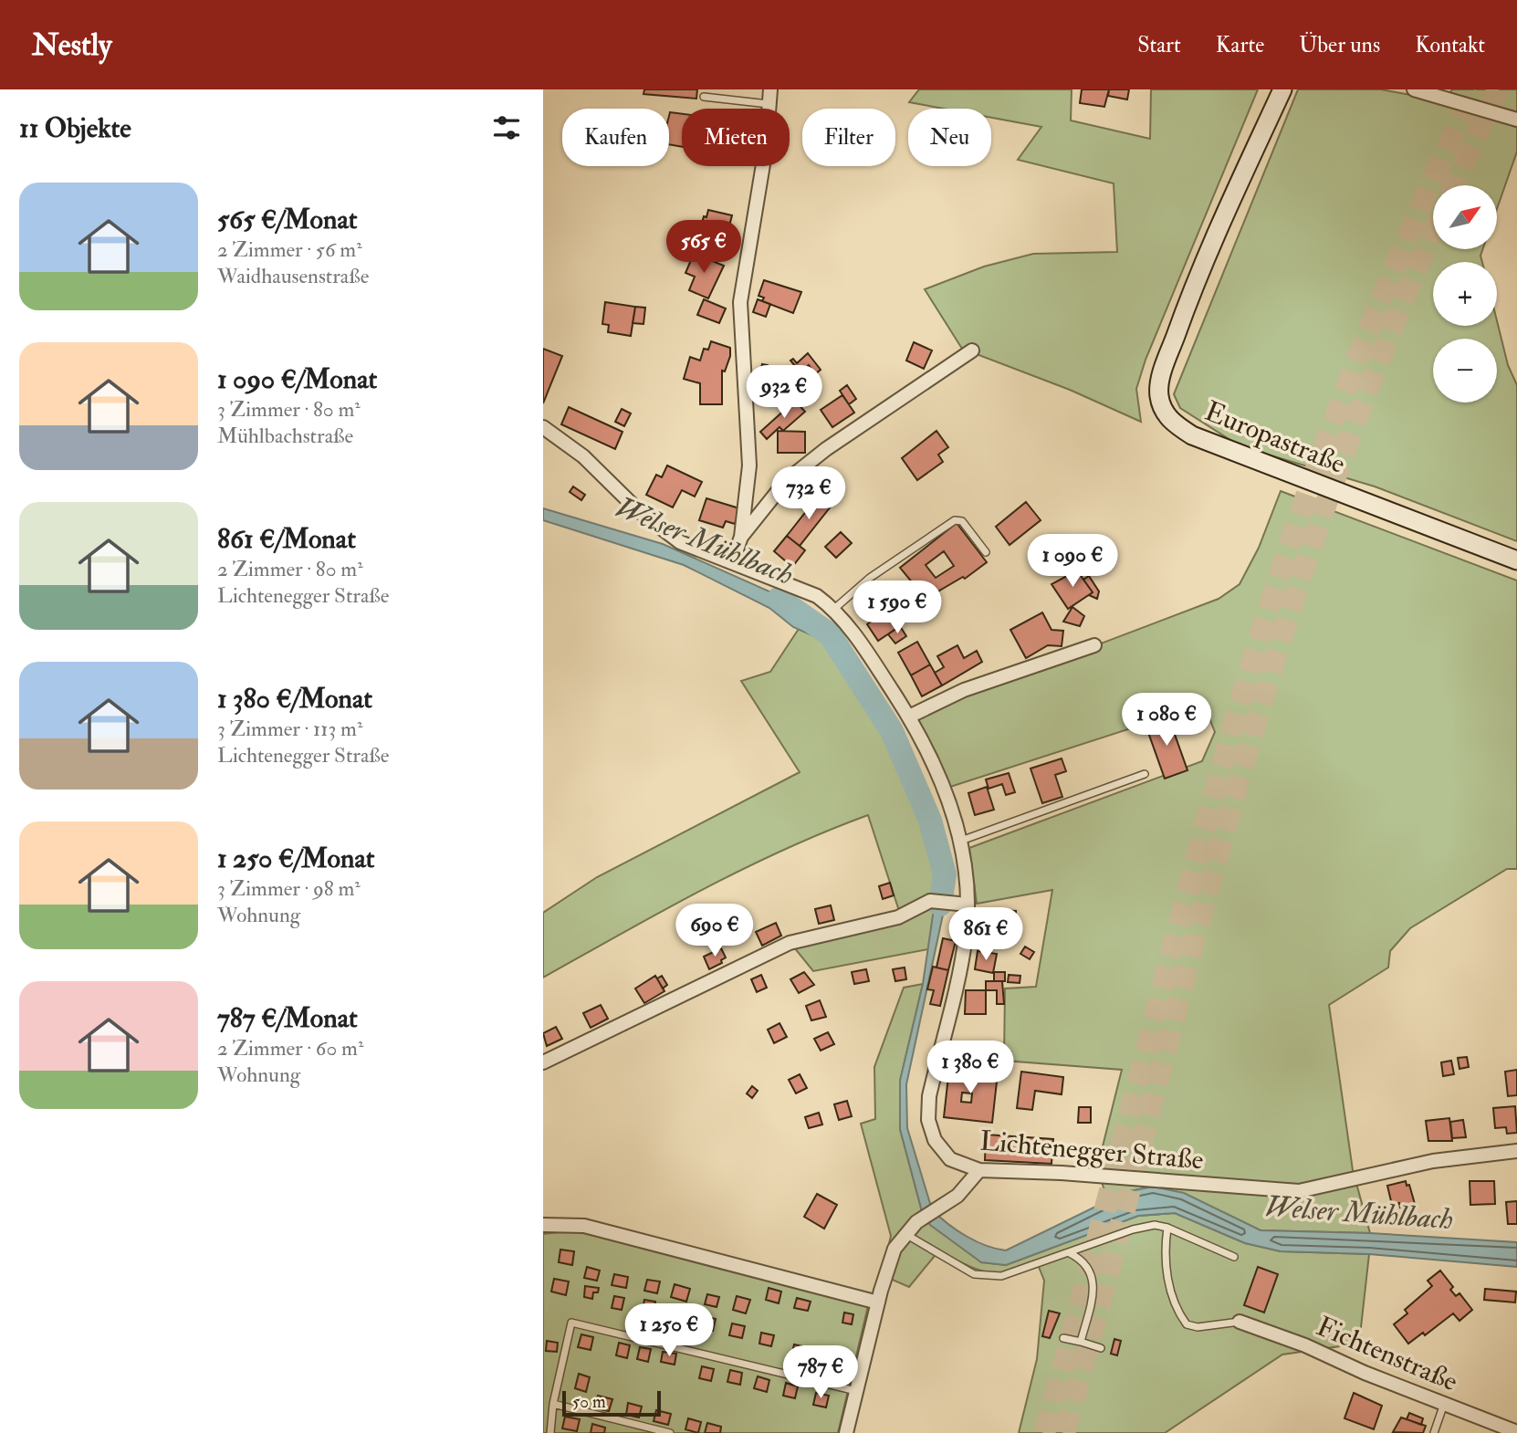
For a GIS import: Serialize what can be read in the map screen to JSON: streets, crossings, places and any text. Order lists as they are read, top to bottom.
{
  "streets": {
    "street": ["Europastraße", "Lichtenegger Straße", "Fichtenstraße"]
  },
  "water": ["Welser Mühlbach"],
  "scale_bar": "50 m",
  "north": "top right",
  "page": {
    "header": "Nestly",
    "nav": [
      "Start",
      "Karte",
      "Über uns",
      "Kontakt"
    ],
    "heading": "11 Objekte",
    "chip": [
      "Kaufen",
      "Mieten",
      "Filter",
      "Neu"
    ],
    "list": [
      {
        "name": "565 €/Monat",
        "note": "2 Zimmer · 56 m² · Waidhausenstraße"
      },
      {
        "name": "1 090 €/Monat",
        "note": "3 Zimmer · 80 m² · Mühlbachstraße"
      },
      {
        "name": "861 €/Monat",
        "note": "2 Zimmer · 80 m² · Lichtenegger Straße"
      },
      {
        "name": "1 380 €/Monat",
        "note": "3 Zimmer · 113 m² · Lichtenegger Straße"
      },
      {
        "name": "1 250 €/Monat",
        "note": "3 Zimmer · 98 m² · Wohnung"
      },
      {
        "name": "787 €/Monat",
        "note": "2 Zimmer · 60 m² · Wohnung"
      }
    ],
    "map_buttons": ["+", "−"],
    "price": [
      "565 €",
      "932 €",
      "732 €",
      "1 090 €",
      "1 590 €",
      "1 080 €",
      "690 €",
      "861 €",
      "1 380 €",
      "1 250 €",
      "787 €"
    ],
    "scale": "50 m"
  }
}
